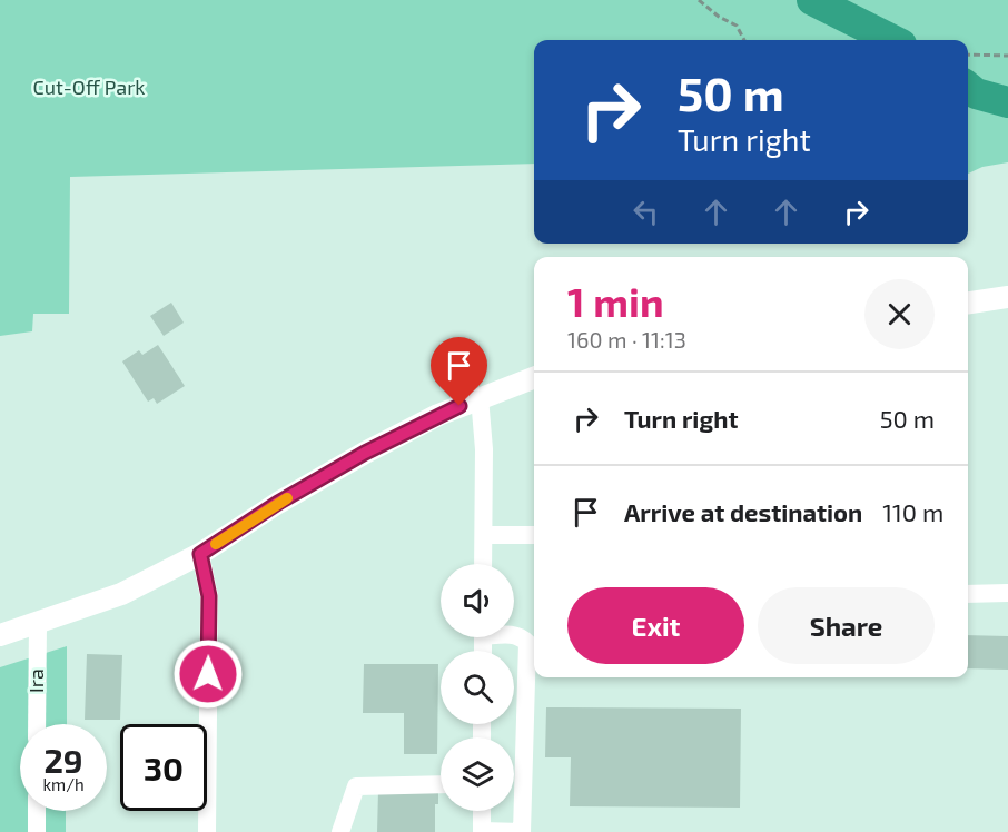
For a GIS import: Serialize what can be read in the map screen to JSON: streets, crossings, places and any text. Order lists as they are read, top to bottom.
{
  "streets": {
    "street": ["Ira"]
  },
  "parks": ["Cut-Off Park"],
  "page": {
    "turn": ["50 m", "Turn right"],
    "heading": ["1 min", "160 m · 11:13"],
    "list": [
      {
        "name": "Turn right",
        "value": "50 m"
      },
      {
        "name": "Arrive at destination",
        "value": "110 m"
      }
    ],
    "buttons": ["Exit", "Share"],
    "speed": "29 km/h",
    "limit": "30"
  }
}
